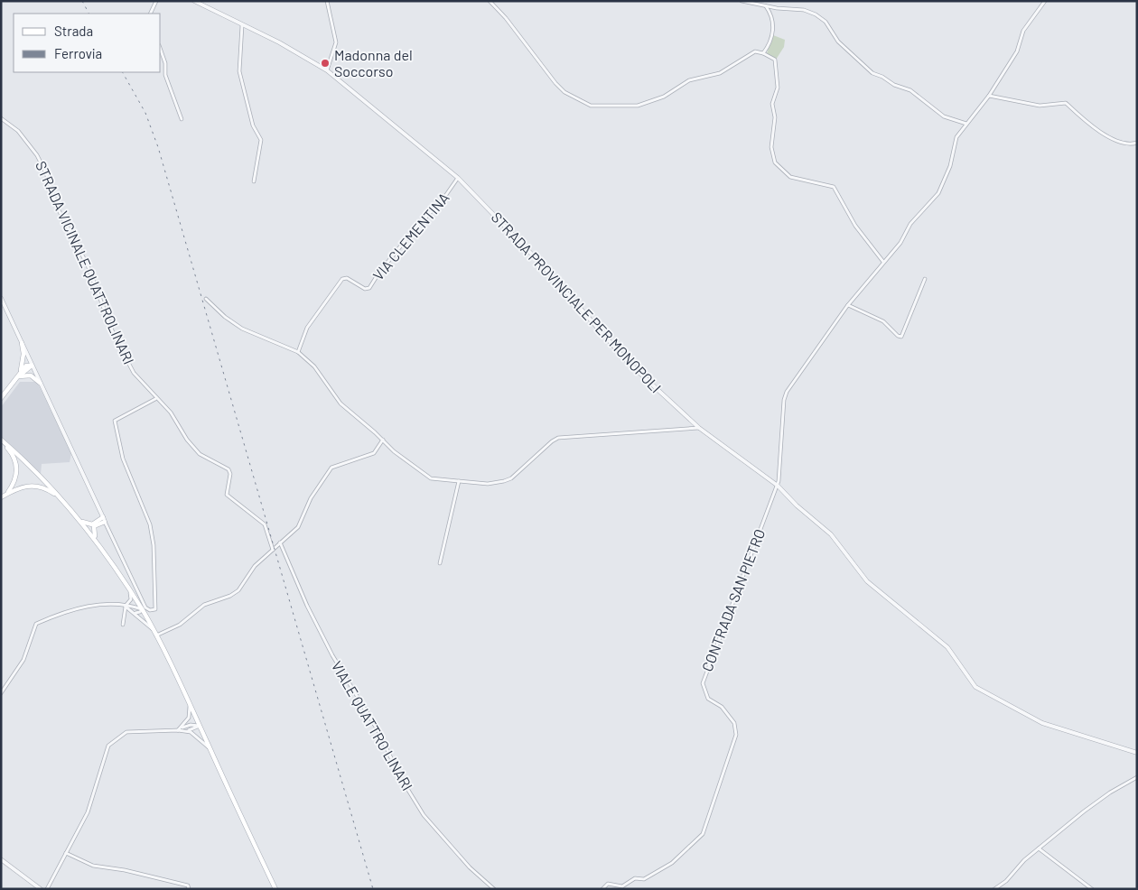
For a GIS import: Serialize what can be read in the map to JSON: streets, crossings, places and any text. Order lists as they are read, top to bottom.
{
  "streets": {
    "street": [
      "VIA CLEMENTINA",
      "STRADA VICINALE QUATTROLINARI",
      "STRADA PROVINCIALE PER MONOPOLI",
      "CONTRADA SAN PIETRO",
      "VIALE QUATTRO LINARI"
    ]
  },
  "crossings": [
    ["VIA CLEMENTINA", "STRADA PROVINCIALE PER MONOPOLI"],
    ["STRADA PROVINCIALE PER MONOPOLI", "CONTRADA SAN PIETRO"]
  ],
  "places": ["Madonna del Soccorso"],
  "legend": ["Strada", "Ferrovia"]
}
